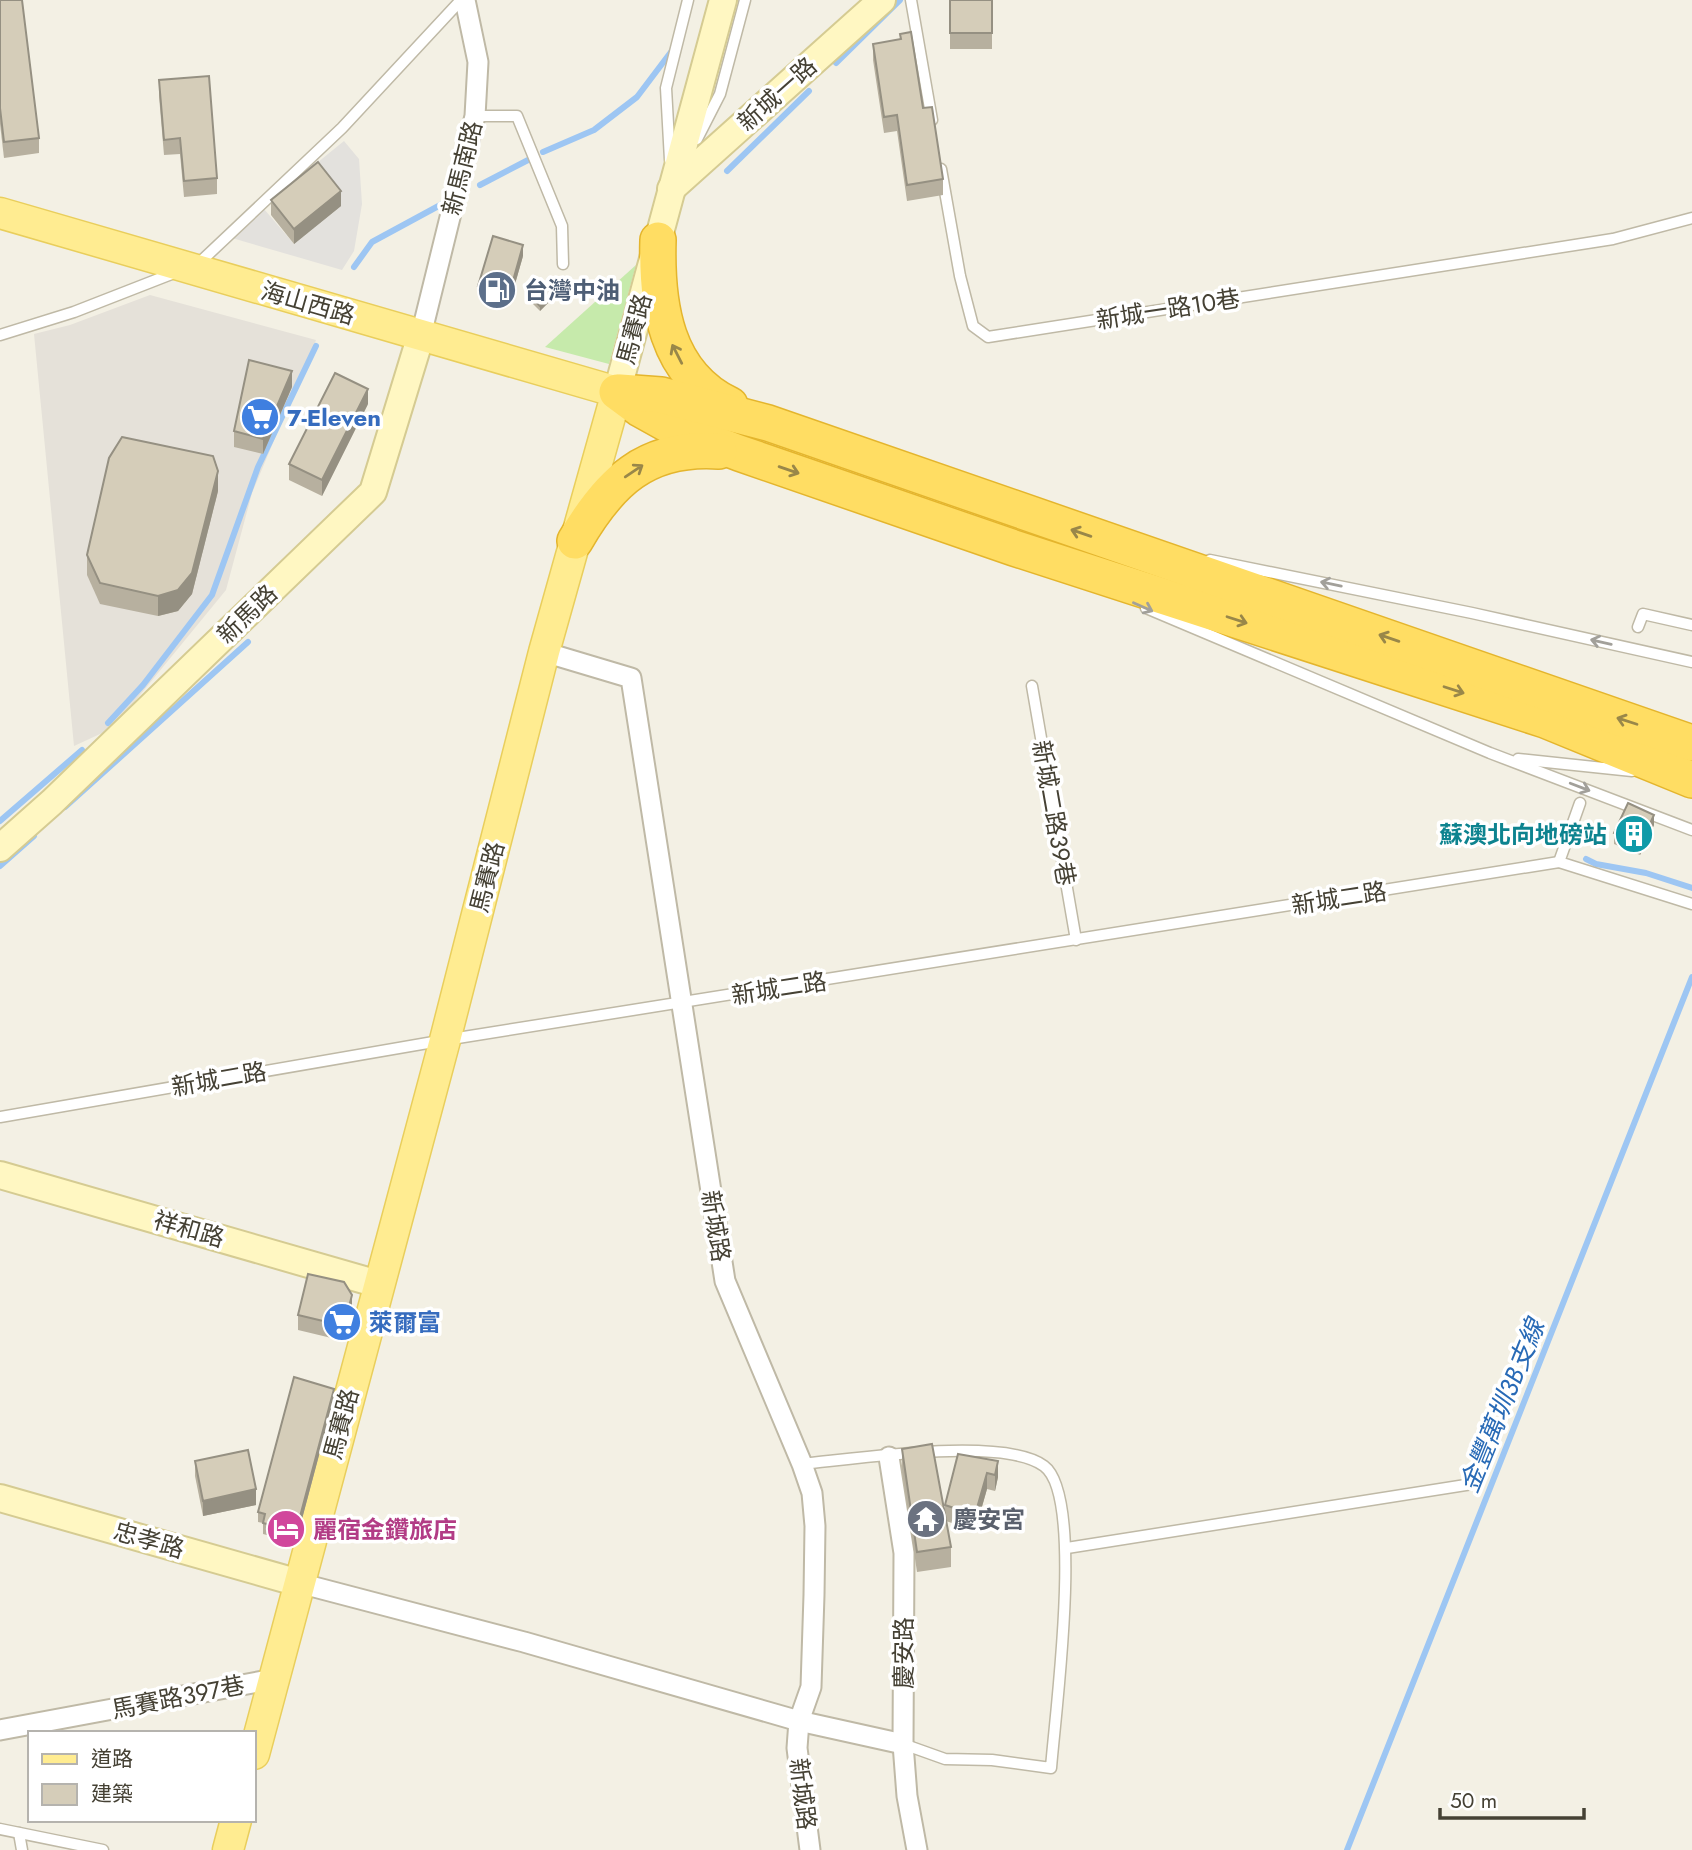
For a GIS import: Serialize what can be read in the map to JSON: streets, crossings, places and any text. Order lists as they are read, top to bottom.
{
  "streets": {
    "main road": ["海山西路", "馬賽路"],
    "street": [
      "新城一路",
      "新馬南路",
      "新馬路",
      "新城路",
      "祥和路",
      "忠孝路",
      "慶安路",
      "馬賽路397巷"
    ],
    "lane": ["新城一路10巷", "新城二路39巷", "新城二路"]
  },
  "crossings": [
    ["新城一路", "馬賽路"],
    ["新馬南路", "海山西路"],
    ["新馬南路", "新馬路"],
    ["海山西路", "馬賽路"],
    ["海山西路", "新馬路"],
    ["馬賽路", "新城二路"],
    ["馬賽路", "新城路"],
    ["馬賽路", "祥和路"],
    ["馬賽路", "忠孝路"],
    ["馬賽路", "馬賽路397巷"],
    ["新城二路39巷", "新城二路"],
    ["新城二路", "新城路"]
  ],
  "water": ["金豐萬圳3B支線"],
  "places": {
    "fuel station": ["台灣中油"],
    "supermarket": ["7-Eleven", "萊爾富"],
    "building": ["蘇澳北向地磅站"],
    "temple": ["慶安宮"],
    "hotel": ["麗宿金鑽旅店"]
  },
  "legend": ["道路", "建築"],
  "scale_bar": "50 m"
}
